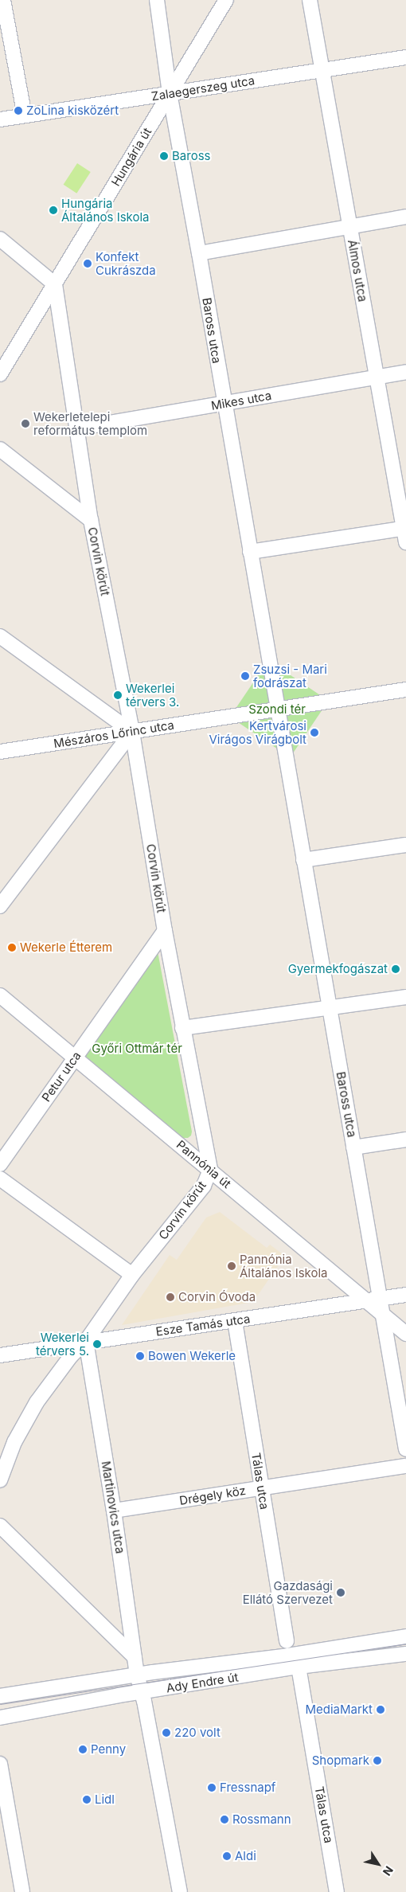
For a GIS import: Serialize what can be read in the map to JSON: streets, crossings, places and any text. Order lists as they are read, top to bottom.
{
  "streets": {
    "street": [
      "Zalaegerszeg utca",
      "Hungária út",
      "Álmos utca",
      "Baross utca",
      "Mikes utca",
      "Corvin körút",
      "Mészáros Lőrinc utca",
      "Petur utca",
      "Pannónia út",
      "Esze Tamás utca",
      "Tálas utca",
      "Drégely köz",
      "Martinovics utca",
      "Ady Endre út"
    ]
  },
  "crossings": [
    ["Zalaegerszeg utca", "Hungária út"],
    ["Zalaegerszeg utca", "Álmos utca"],
    ["Zalaegerszeg utca", "Baross utca"],
    ["Hungária út", "Baross utca"],
    ["Hungária út", "Corvin körút"],
    ["Álmos utca", "Mikes utca"],
    ["Baross utca", "Mikes utca"],
    ["Baross utca", "Mészáros Lőrinc utca"],
    ["Baross utca", "Pannónia út"],
    ["Baross utca", "Esze Tamás utca"],
    ["Mikes utca", "Corvin körút"],
    ["Corvin körút", "Mészáros Lőrinc utca"],
    ["Corvin körút", "Petur utca"],
    ["Corvin körút", "Pannónia út"],
    ["Corvin körút", "Esze Tamás utca"],
    ["Corvin körút", "Martinovics utca"],
    ["Petur utca", "Pannónia út"],
    ["Pannónia út", "Esze Tamás utca"],
    ["Esze Tamás utca", "Tálas utca"],
    ["Esze Tamás utca", "Martinovics utca"],
    ["Tálas utca", "Drégely köz"],
    ["Tálas utca", "Ady Endre út"],
    ["Drégely köz", "Martinovics utca"],
    ["Martinovics utca", "Ady Endre út"]
  ],
  "parks": ["Szondi tér", "Győri Ottmár tér"],
  "places": [
    "ZoLina kisközért",
    "Baross",
    "Hungária Általános Iskola",
    "Konfekt Cukrászda",
    "Wekerletelepi református templom",
    "Zsuzsi - Mari fodrászat",
    "Wekerlei térvers 3.",
    "Kertvárosi Virágos Virágbolt",
    "Wekerle Étterem",
    "Gyermekfogászat",
    "Pannónia Általános Iskola",
    "Corvin Óvoda",
    "Wekerlei térvers 5.",
    "Bowen Wekerle",
    "Gazdasági Ellátó Szervezet",
    "MediaMarkt",
    "220 volt",
    "Penny",
    "Shopmark",
    "Fressnapf",
    "Lidl",
    "Rossmann",
    "Aldi"
  ],
  "north": "bottom right"
}
